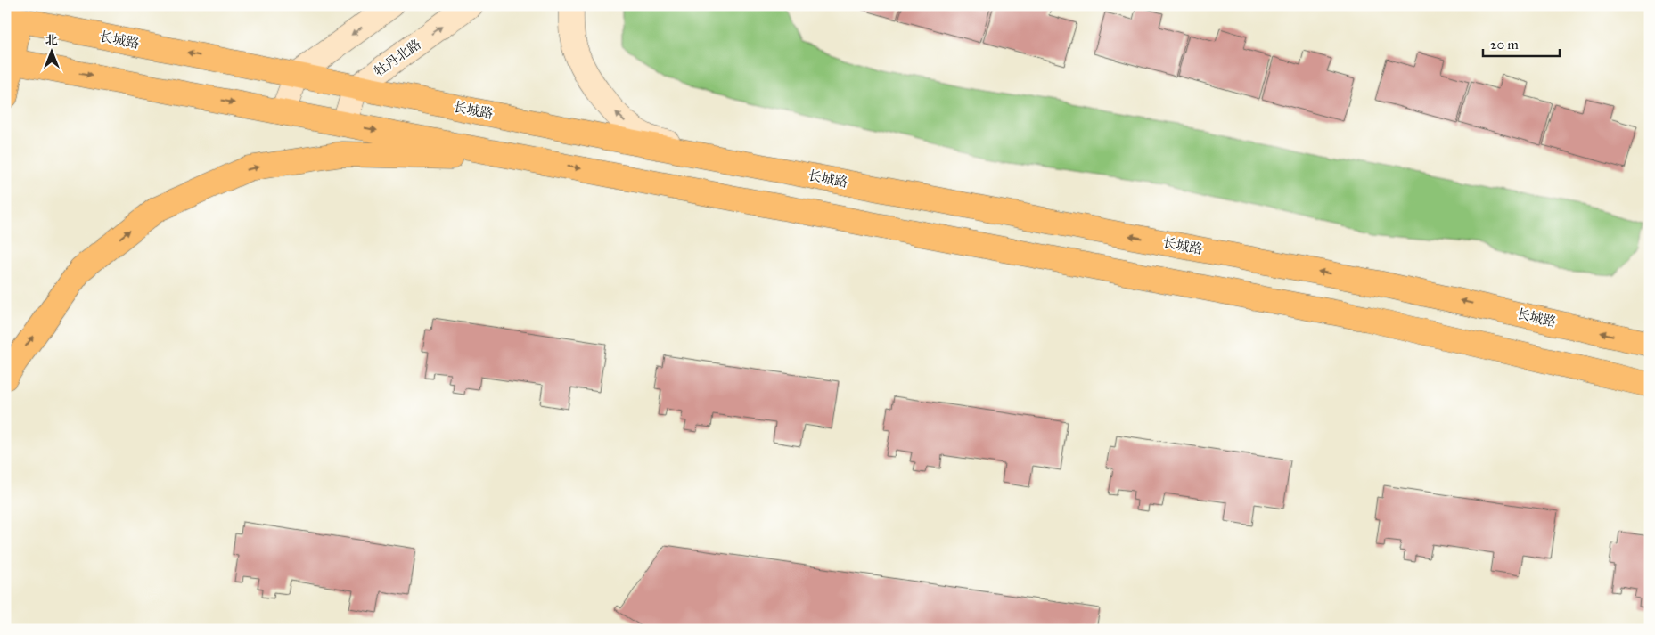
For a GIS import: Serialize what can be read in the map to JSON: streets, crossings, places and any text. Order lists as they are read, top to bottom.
{
  "streets": {
    "main road": ["长城路"],
    "street": ["牡丹北路"]
  },
  "crossings": [
    ["长城路", "牡丹北路"]
  ],
  "scale_bar": "20 m",
  "north": "top"
}
